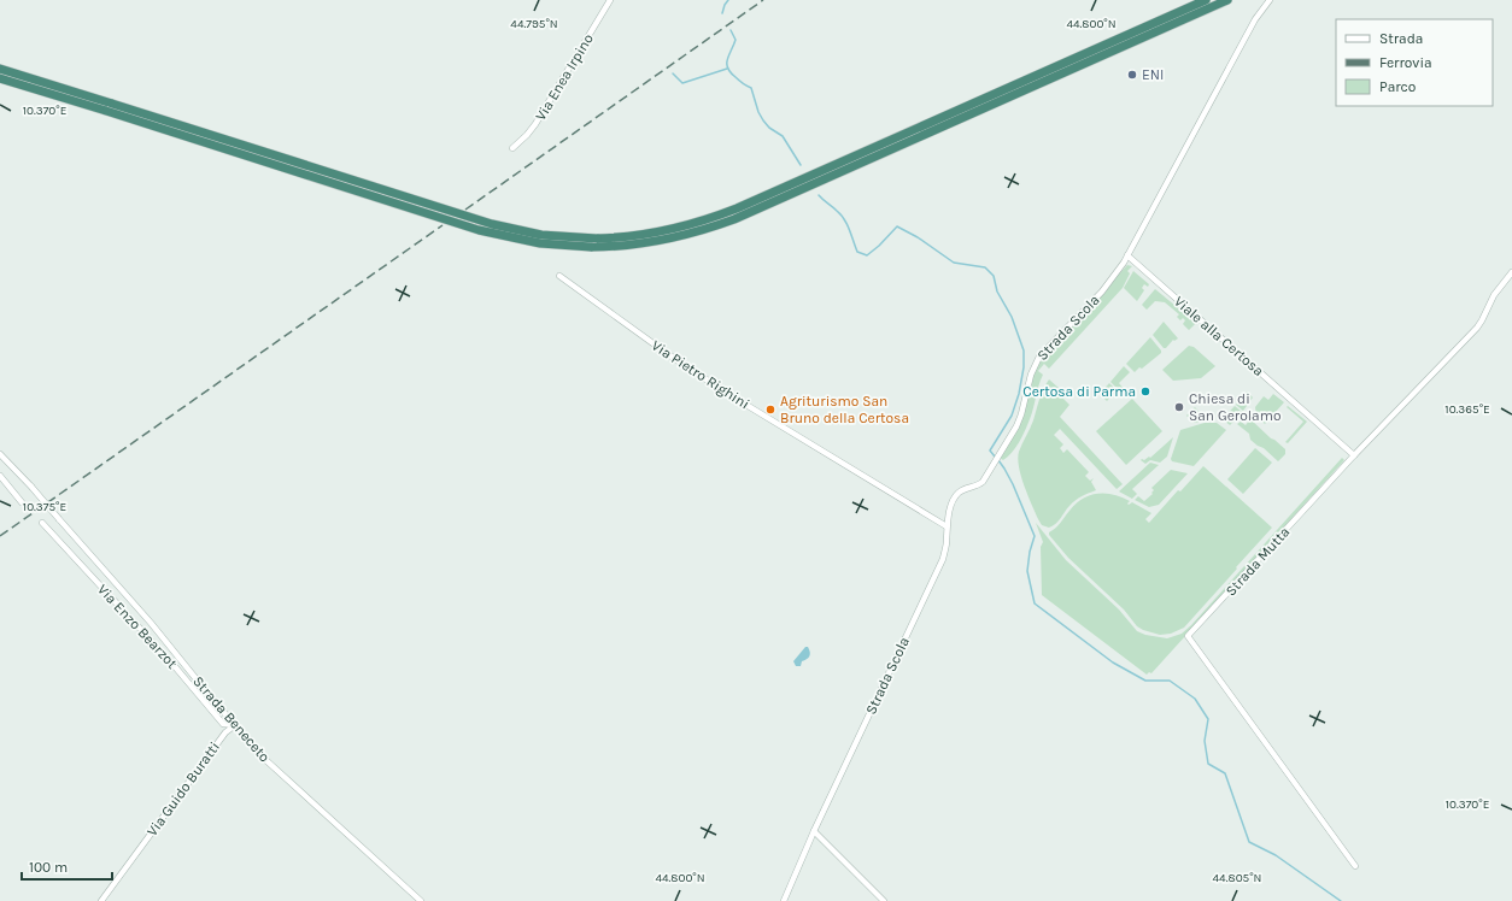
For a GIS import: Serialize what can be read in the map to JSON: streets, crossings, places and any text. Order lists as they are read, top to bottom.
{
  "streets": {
    "street": [
      "Via Enea Irpino",
      "Strada Scola",
      "Viale alla Certosa",
      "Via Pietro Righini",
      "Strada Mutta",
      "Via Enzo Bearzot",
      "Strada Beneceto",
      "Via Guido Buratti"
    ]
  },
  "crossings": [
    ["Strada Scola", "Viale alla Certosa"],
    ["Strada Scola", "Via Pietro Righini"],
    ["Viale alla Certosa", "Strada Mutta"],
    ["Via Enzo Bearzot", "Strada Beneceto"],
    ["Via Enzo Bearzot", "Via Guido Buratti"],
    ["Strada Beneceto", "Via Guido Buratti"]
  ],
  "places": [
    "ENI",
    "Certosa di Parma",
    "Chiesa di San Gerolamo",
    "Agriturismo San Bruno della Certosa"
  ],
  "legend": ["Strada", "Ferrovia", "Parco"],
  "scale_bar": "100 m",
  "coordinates": [
    "44.795°N",
    "44.800°N",
    "10.370°E",
    "10.365°E",
    "10.375°E",
    "44.805°N"
  ]
}
